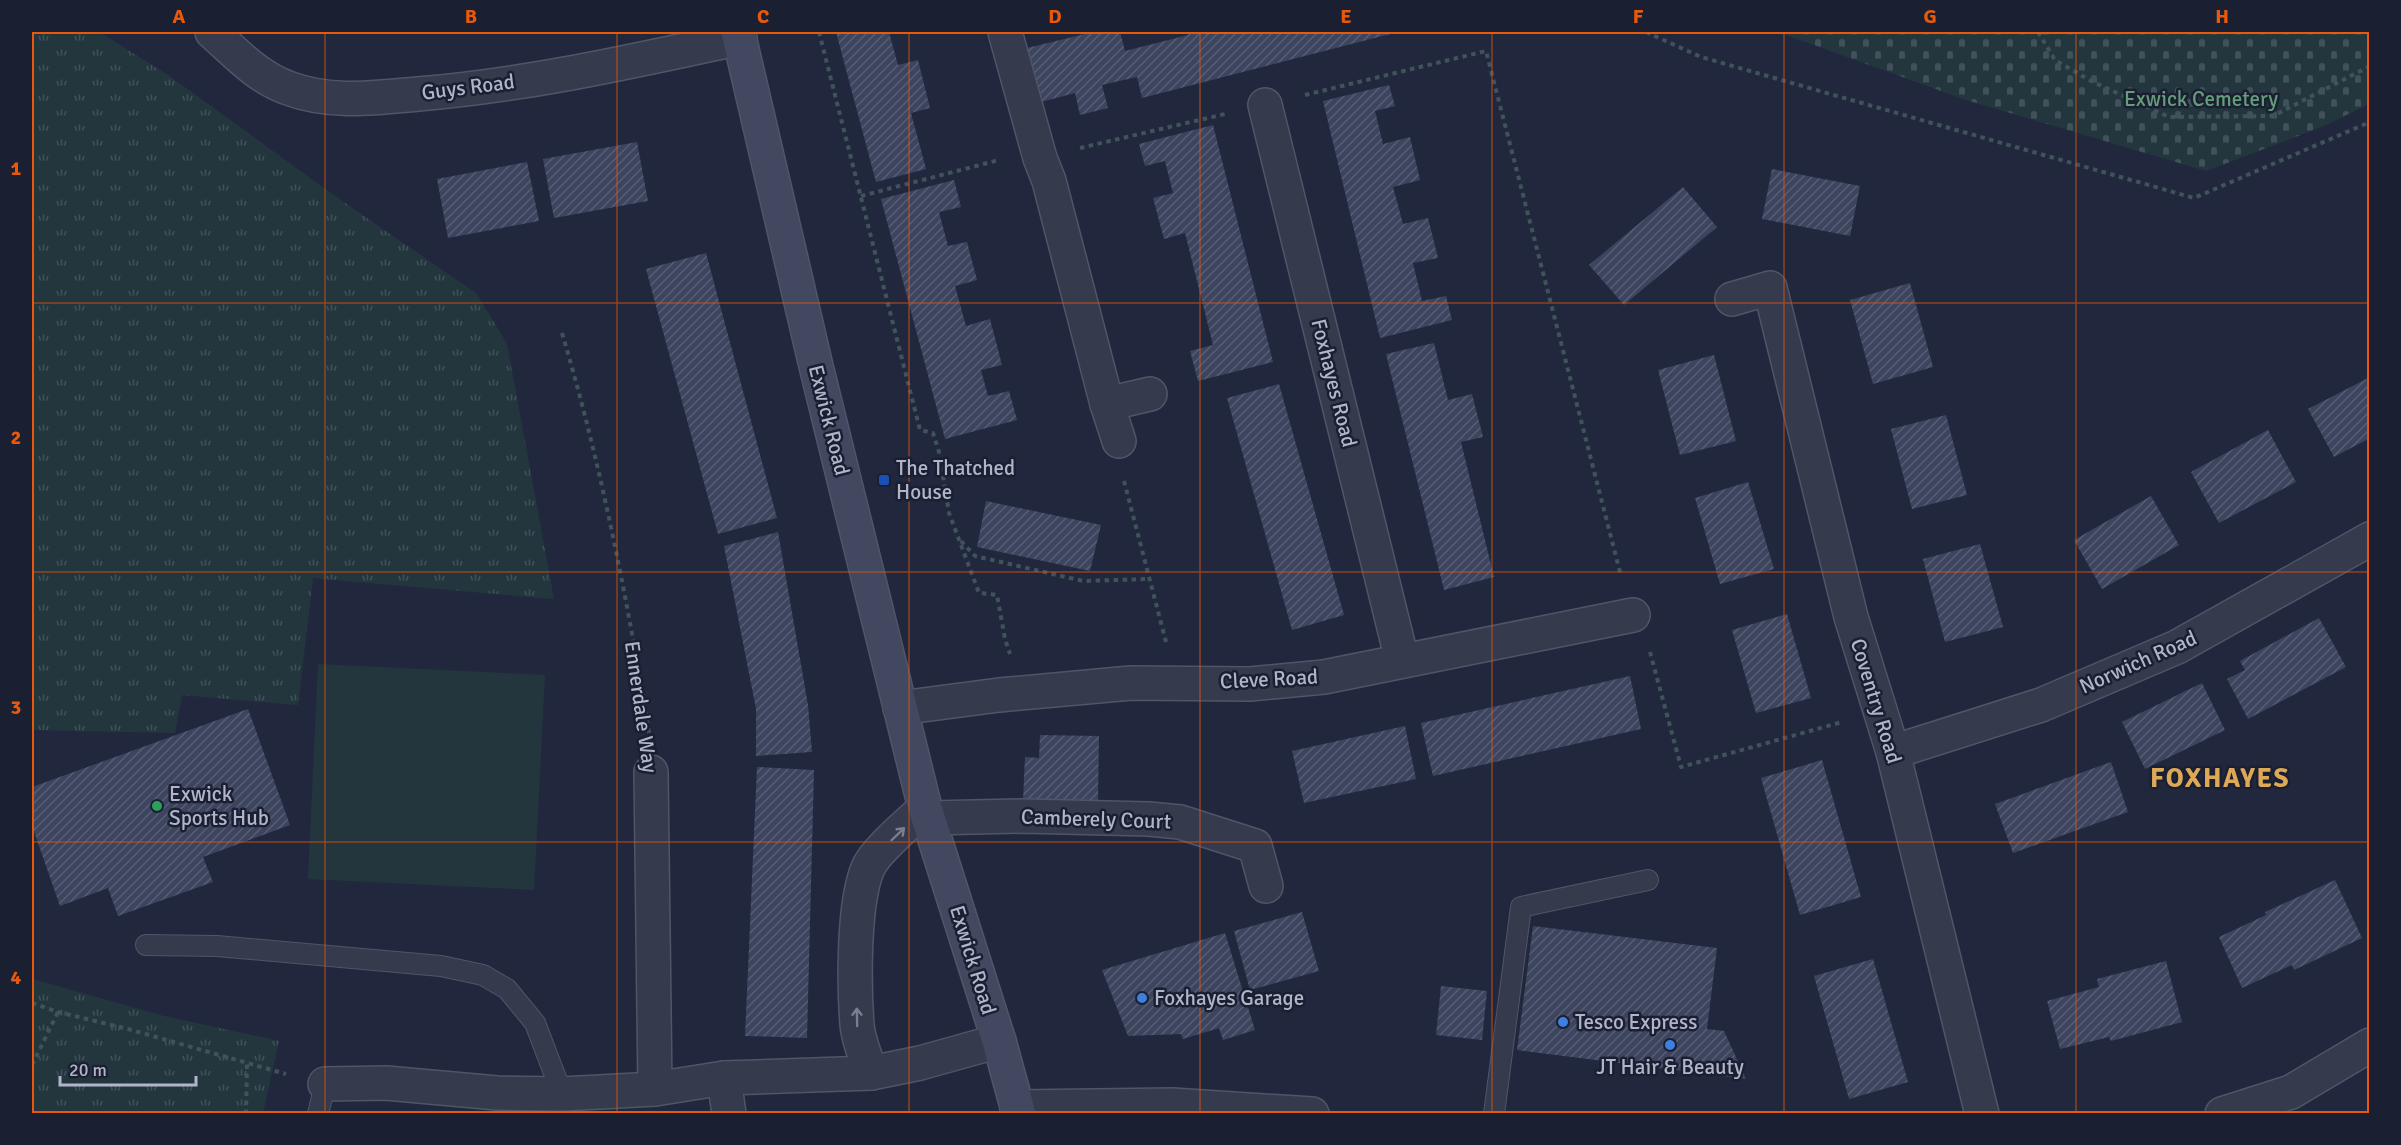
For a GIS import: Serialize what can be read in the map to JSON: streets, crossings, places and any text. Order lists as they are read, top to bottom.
{
  "streets": {
    "street": [
      "Guys Road",
      "Foxhayes Road",
      "Exwick Road",
      "Norwich Road",
      "Cleve Road",
      "Coventry Road",
      "Ennerdale Way",
      "Camberely Court"
    ]
  },
  "crossings": [
    ["Guys Road", "Exwick Road"],
    ["Foxhayes Road", "Cleve Road"],
    ["Exwick Road", "Cleve Road"],
    ["Exwick Road", "Camberely Court"],
    ["Norwich Road", "Coventry Road"]
  ],
  "districts": ["FOXHAYES"],
  "parks": ["Exwick Cemetery"],
  "places": {
    "transit": ["The Thatched House"],
    "other": [
      "Exwick Sports Hub",
      "Foxhayes Garage",
      "Tesco Express",
      "JT Hair & Beauty"
    ]
  },
  "scale_bar": "20 m",
  "grid": {
    "columns": [
      "A",
      "B",
      "C",
      "D",
      "E",
      "F",
      "G",
      "H"
    ],
    "rows": [
      "1",
      "2",
      "3",
      "4"
    ]
  }
}
